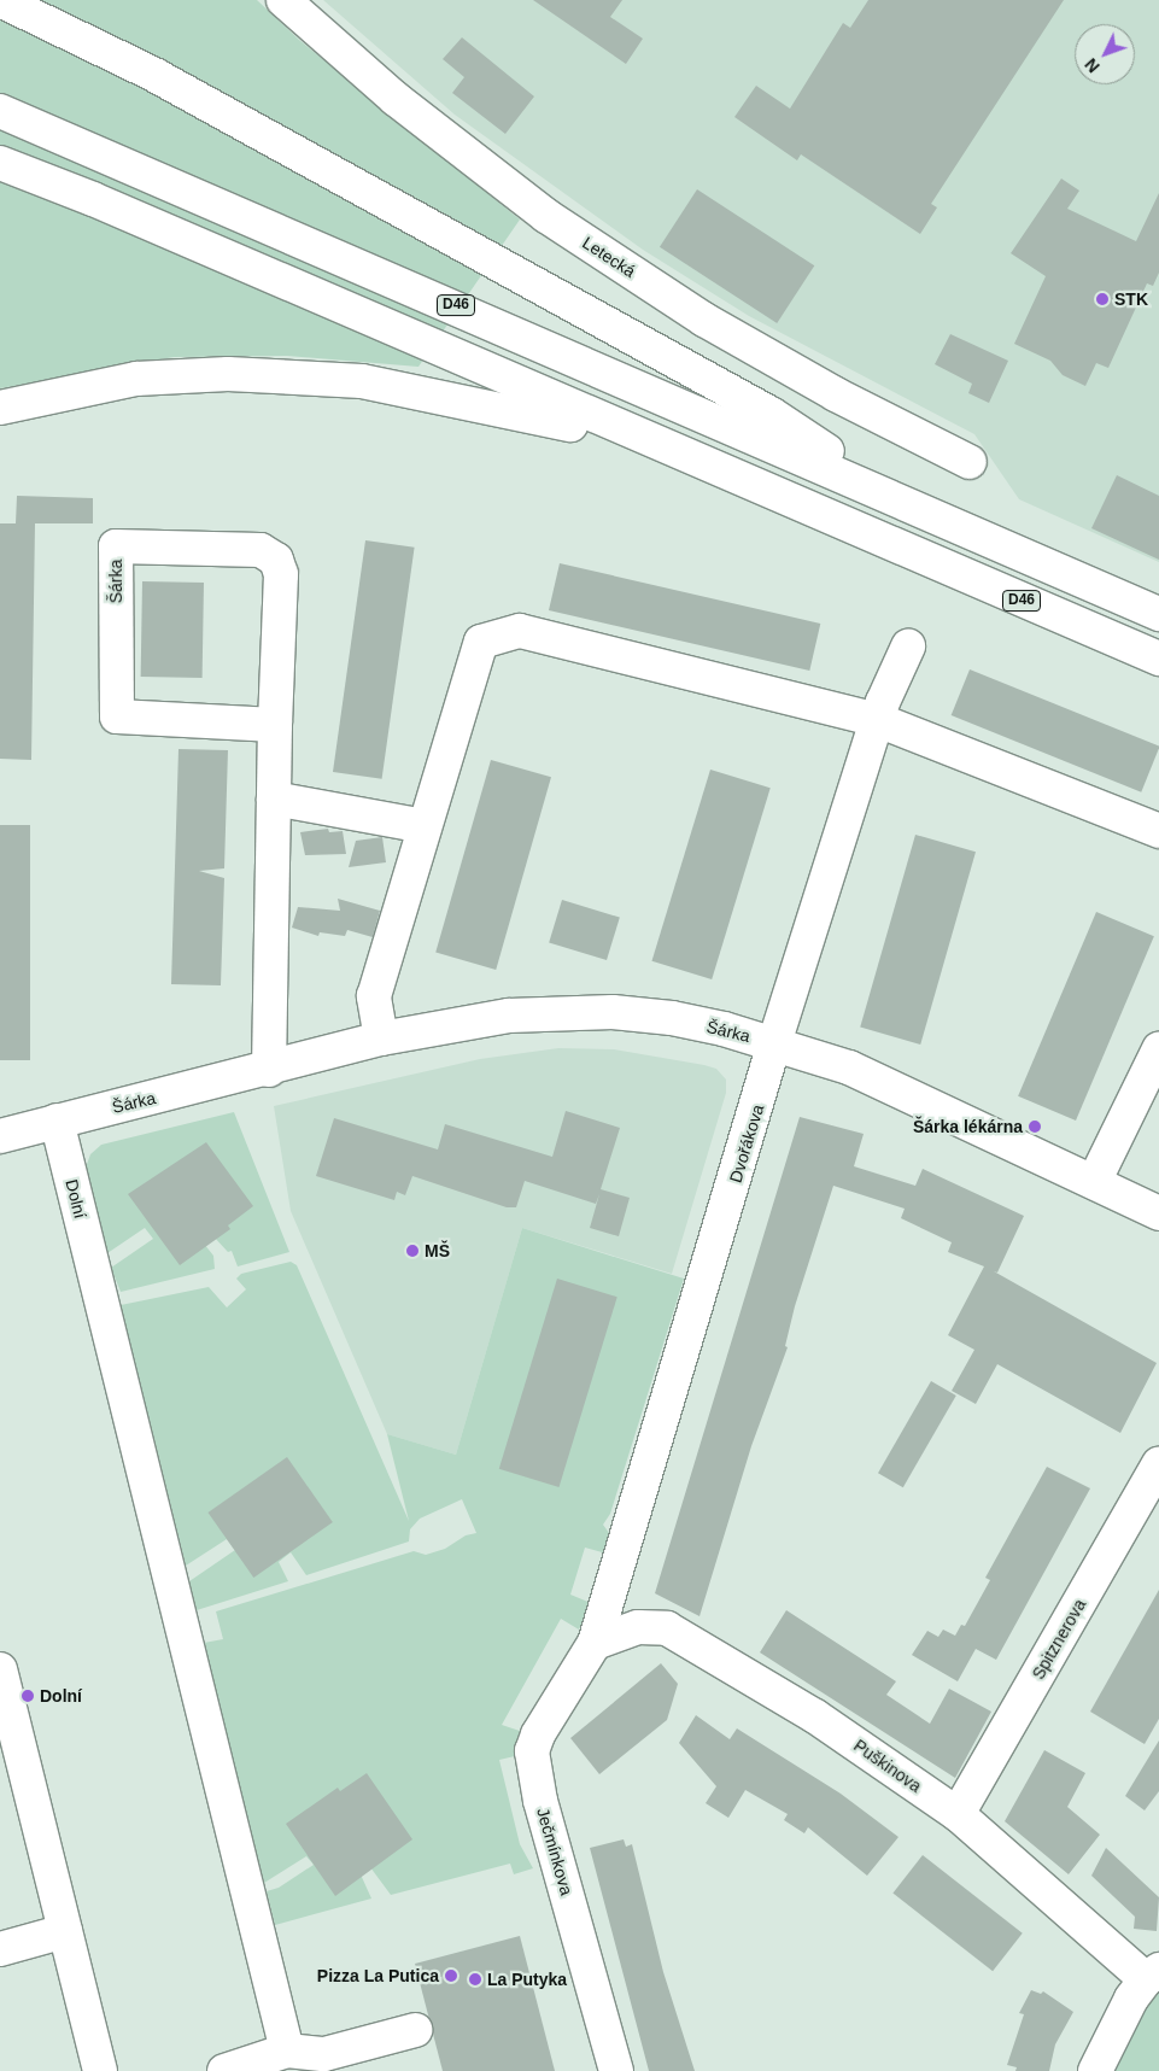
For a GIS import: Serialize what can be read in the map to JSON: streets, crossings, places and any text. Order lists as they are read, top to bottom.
{
  "streets": {
    "main road": [
      "Letecká",
      "D46",
      "Šárka",
      "Dvořákova",
      "Dolní",
      "Spitznerova",
      "Puškinova",
      "Ječmínkova"
    ]
  },
  "crossings": [
    ["Šárka", "Dvořákova"],
    ["Šárka", "Dolní"],
    ["Dvořákova", "Puškinova"],
    ["Dvořákova", "Ječmínkova"],
    ["Spitznerova", "Puškinova"],
    ["Puškinova", "Ječmínkova"]
  ],
  "places": [
    "STK",
    "Šárka lékárna",
    "MŠ",
    "Dolní",
    "Pizza La Putica",
    "La Putyka"
  ],
  "north": "bottom left"
}
